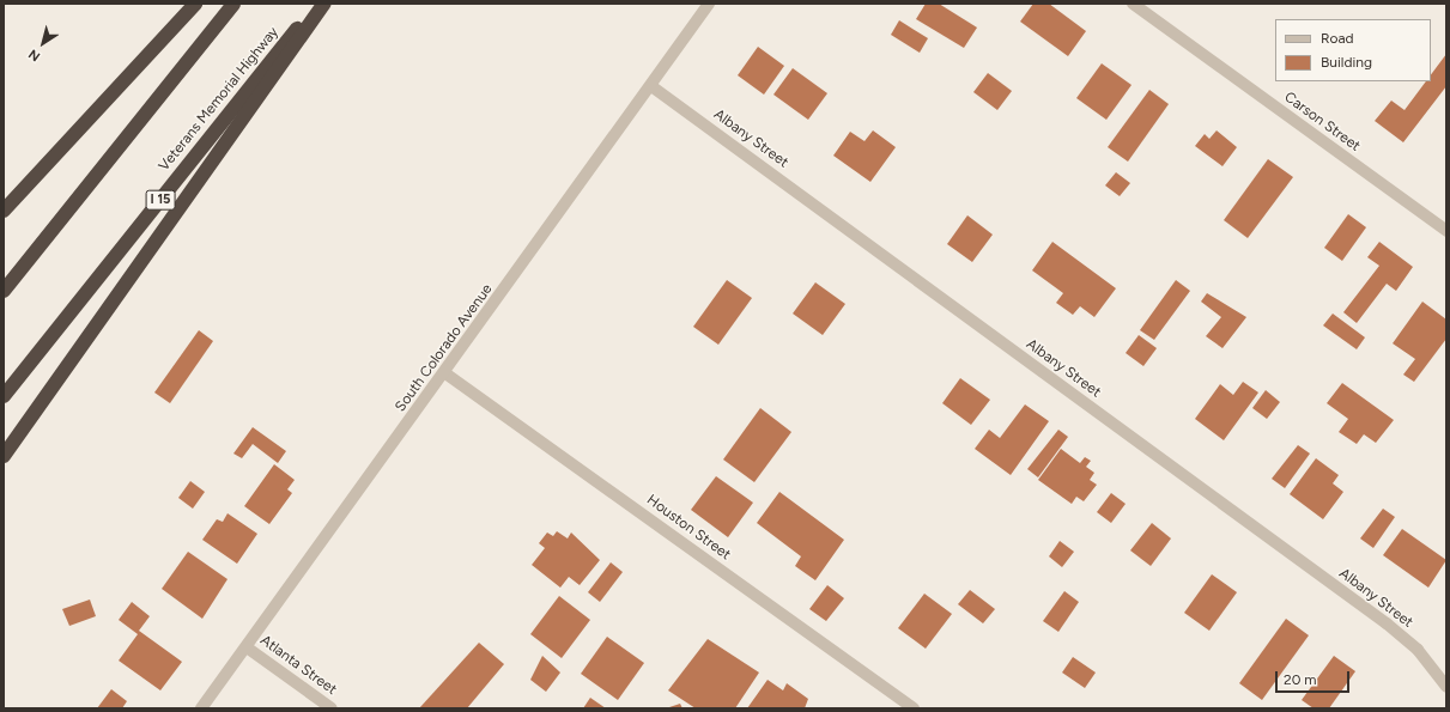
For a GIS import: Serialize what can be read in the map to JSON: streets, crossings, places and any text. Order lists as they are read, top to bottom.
{
  "streets": {
    "highway": ["Veterans Memorial Highway", "I 15"],
    "street": [
      "Carson Street",
      "Albany Street",
      "South Colorado Avenue",
      "Houston Street",
      "Atlanta Street"
    ]
  },
  "crossings": [
    ["Albany Street", "South Colorado Avenue"],
    ["South Colorado Avenue", "Houston Street"],
    ["South Colorado Avenue", "Atlanta Street"]
  ],
  "legend": ["Road", "Building"],
  "scale_bar": "20 m",
  "north": "bottom left"
}
